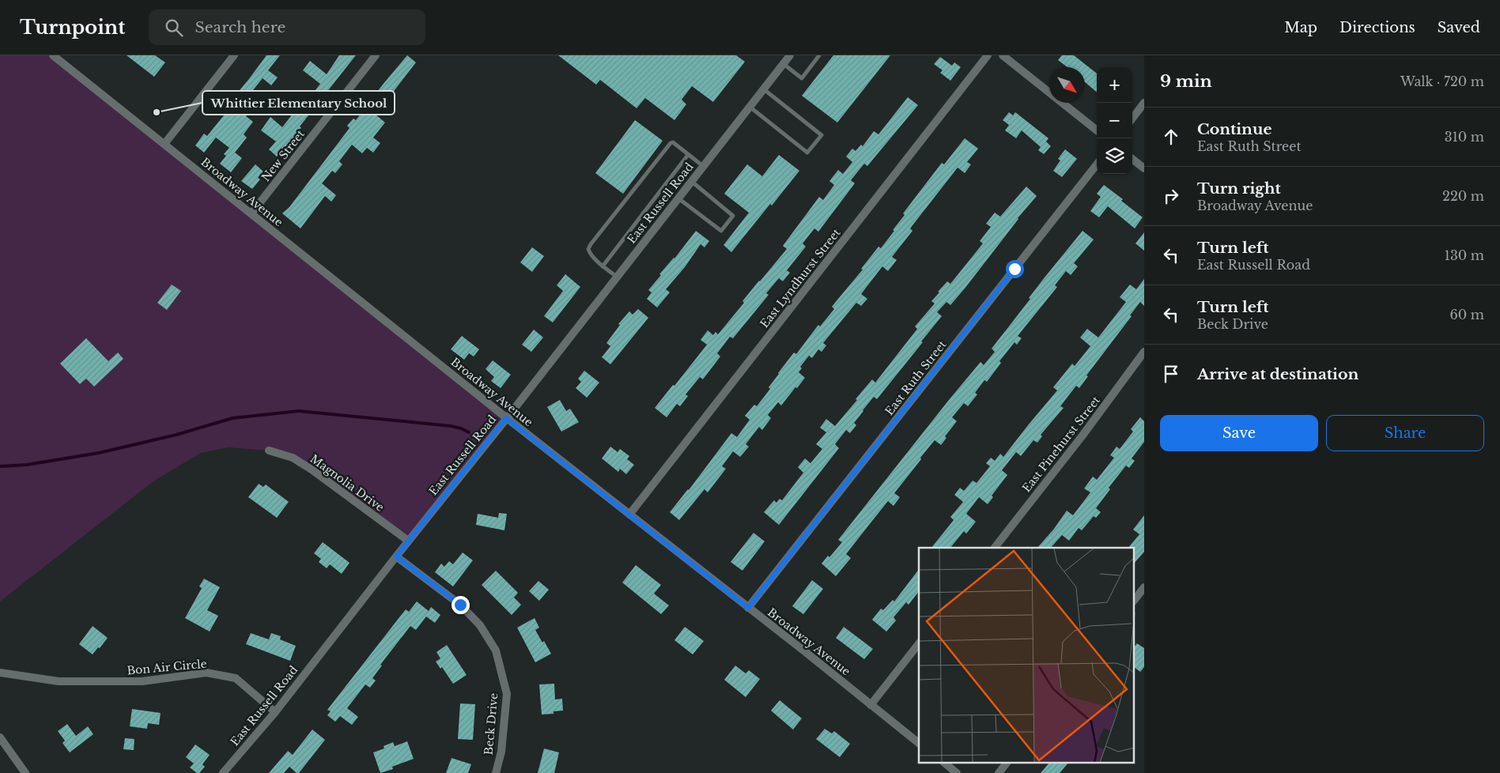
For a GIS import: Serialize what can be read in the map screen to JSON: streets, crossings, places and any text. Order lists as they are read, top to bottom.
{
  "streets": {
    "street": [
      "New Street",
      "Broadway Avenue",
      "East Russell Road",
      "East Lyndhurst Street",
      "East Ruth Street",
      "East Pinehurst Street",
      "Magnolia Drive",
      "Bon Air Circle",
      "Beck Drive"
    ]
  },
  "crossings": [
    ["New Street", "Broadway Avenue"],
    ["Broadway Avenue", "East Russell Road"],
    ["Broadway Avenue", "East Lyndhurst Street"],
    ["Broadway Avenue", "East Ruth Street"],
    ["East Russell Road", "Magnolia Drive"],
    ["East Russell Road", "Bon Air Circle"],
    ["East Russell Road", "Beck Drive"]
  ],
  "places": ["Whittier Elementary School"],
  "north": "bottom right",
  "page": {
    "header": "Turnpoint",
    "search": "Search here",
    "nav": ["Map", "Directions", "Saved"],
    "heading": ["9 min", "Walk · 720 m"],
    "map_buttons": ["+", "−"],
    "list": [
      ["Continue", "East Ruth Street", "310 m"],
      ["Turn right", "Broadway Avenue", "220 m"],
      ["Turn left", "East Russell Road", "130 m"],
      ["Turn left", "Beck Drive", "60 m"],
      "Arrive at destination"
    ],
    "buttons": ["Save", "Share"]
  }
}
